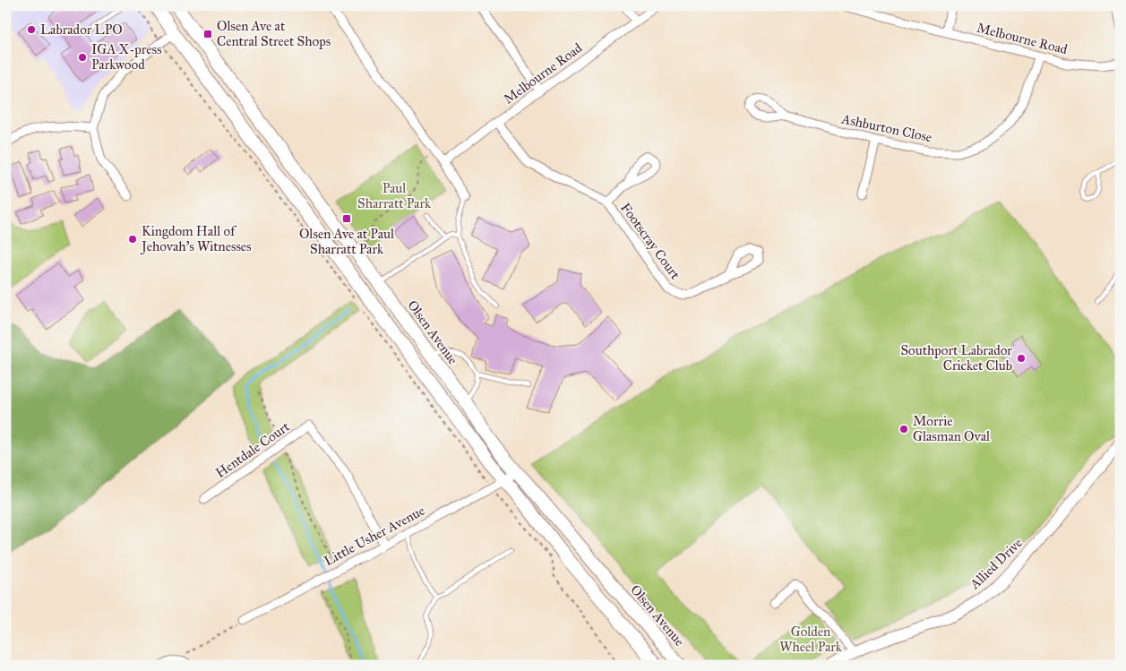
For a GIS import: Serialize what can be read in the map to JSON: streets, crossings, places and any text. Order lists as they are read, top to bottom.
{
  "streets": {
    "main road": ["Olsen Avenue"],
    "street": [
      "Melbourne Road",
      "Ashburton Close",
      "Footscray Court",
      "Hentdale Court",
      "Little Usher Avenue",
      "Allied Drive"
    ]
  },
  "crossings": [
    ["Melbourne Road", "Ashburton Close"],
    ["Melbourne Road", "Footscray Court"],
    ["Olsen Avenue", "Little Usher Avenue"],
    ["Hentdale Court", "Little Usher Avenue"]
  ],
  "parks": ["Paul Sharratt Park", "Golden Wheel Park"],
  "places": {
    "other": [
      "Labrador LPO",
      "IGA X-press Parkwood",
      "Kingdom Hall of Jehovah's Witnesses",
      "Southport Labrador Cricket Club",
      "Morrie Glasman Oval"
    ],
    "transit": ["Olsen Ave at Central Street Shops", "Olsen Ave at Paul Sharratt Park"]
  }
}
